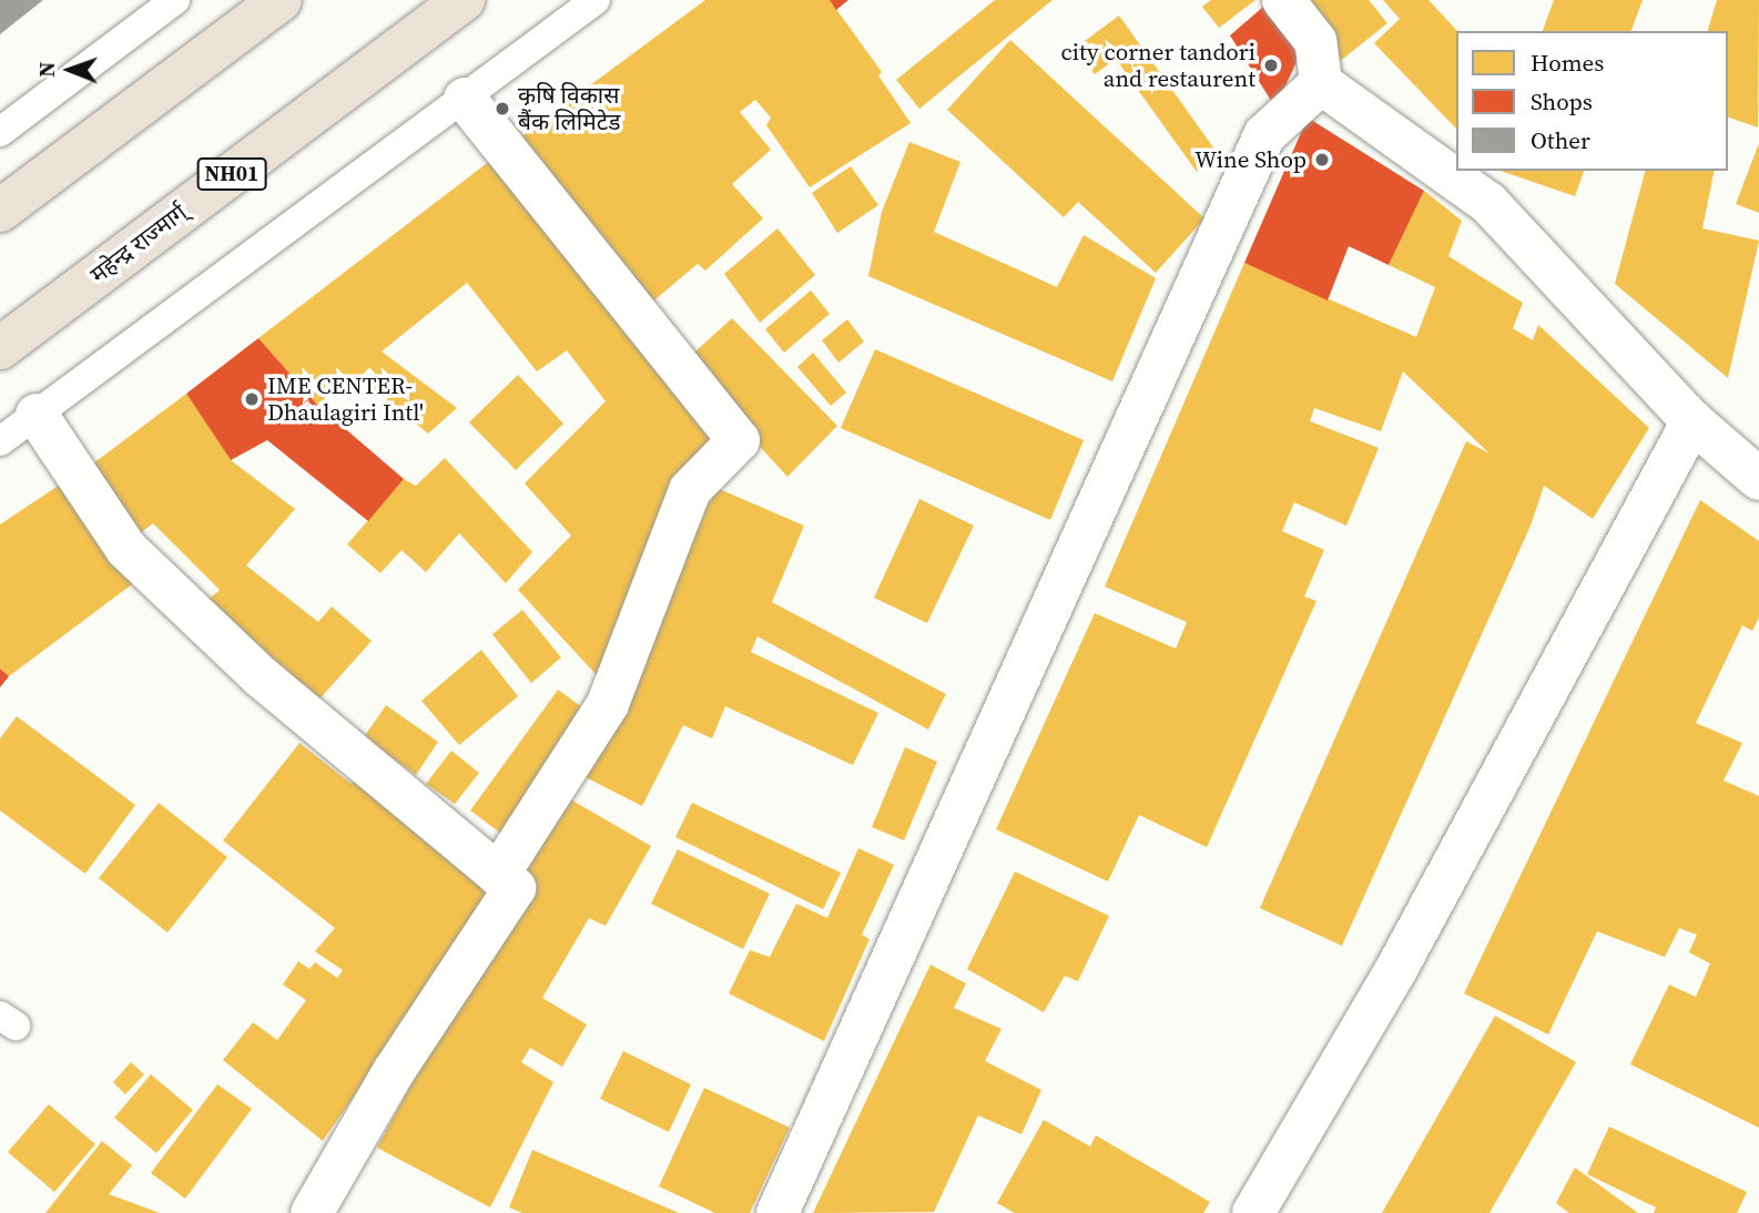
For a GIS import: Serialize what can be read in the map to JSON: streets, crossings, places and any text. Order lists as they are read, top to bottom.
{
  "streets": {
    "highway": ["NH01", "महेन्द्र राज्मार्ग्"]
  },
  "places": [
    "city corner tandori and restaurent",
    "कृषि विकास बैंक लिमिटेड",
    "Wine Shop",
    "IME CENTER- Dhaulagiri Intl'"
  ],
  "legend": ["Homes", "Shops", "Other"],
  "north": "left"
}
